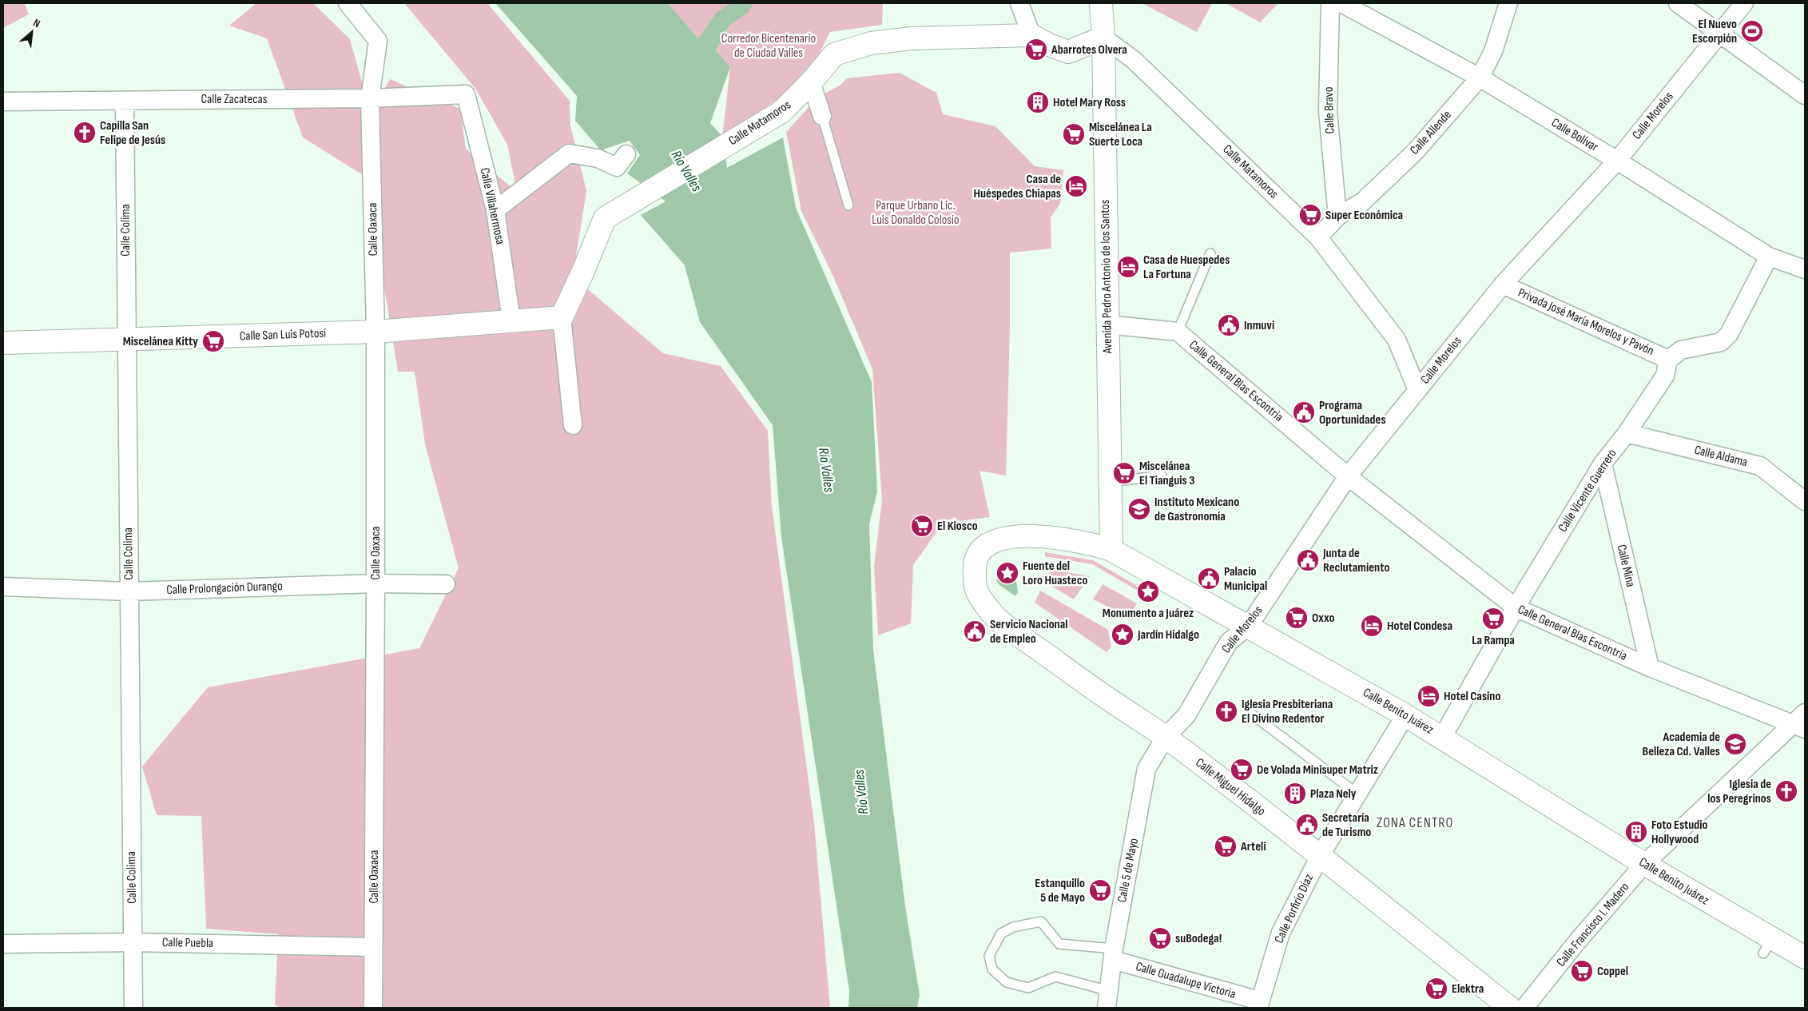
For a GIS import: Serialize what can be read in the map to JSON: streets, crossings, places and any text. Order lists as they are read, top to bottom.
{
  "streets": {
    "street": [
      "Calle Zacatecas",
      "Calle Bravo",
      "Calle Morelos",
      "Calle Matamoros",
      "Calle Allende",
      "Calle Bolívar",
      "Calle Villahermosa",
      "Calle Oaxaca",
      "Calle Colima",
      "Avenida Pedro Antonio de los Santos",
      "Privada José María Morelos y Pavón",
      "Calle San Luis Potosí",
      "Calle General Blas Escontria",
      "Calle Aldama",
      "Calle Vicente Guerrero",
      "Calle Mina",
      "Calle Prolongación Durango",
      "Calle General Blas Escontría",
      "Calle Benito Juárez",
      "Calle Miguel Hidalgo",
      "Calle 5 de Mayo",
      "Calle Porfirio Díaz",
      "Calle Francisco I. Madero",
      "Calle Puebla",
      "Calle Guadalupe Victoria"
    ]
  },
  "crossings": [
    ["Calle Zacatecas", "Calle Villahermosa"],
    ["Calle Zacatecas", "Calle Oaxaca"],
    ["Calle Zacatecas", "Calle Colima"],
    ["Calle Bravo", "Calle Allende"],
    ["Calle Morelos", "Calle Matamoros"],
    ["Calle Morelos", "Calle Bolívar"],
    ["Calle Morelos", "Privada José María Morelos y Pavón"],
    ["Calle Morelos", "Calle General Blas Escontria"],
    ["Calle Morelos", "Calle General Blas Escontría"],
    ["Calle Morelos", "Calle Benito Juárez"],
    ["Calle Morelos", "Calle Miguel Hidalgo"],
    ["Calle Morelos", "Calle 5 de Mayo"],
    ["Calle Matamoros", "Calle Allende"],
    ["Calle Matamoros", "Avenida Pedro Antonio de los Santos"],
    ["Calle Matamoros", "Calle San Luis Potosí"],
    ["Calle Allende", "Calle Bolívar"],
    ["Calle Villahermosa", "Calle San Luis Potosí"],
    ["Calle Oaxaca", "Calle San Luis Potosí"],
    ["Calle Oaxaca", "Calle Prolongación Durango"],
    ["Calle Oaxaca", "Calle Puebla"],
    ["Calle Colima", "Calle San Luis Potosí"],
    ["Calle Colima", "Calle Prolongación Durango"],
    ["Calle Colima", "Calle Puebla"],
    ["Avenida Pedro Antonio de los Santos", "Calle General Blas Escontria"],
    ["Avenida Pedro Antonio de los Santos", "Calle Benito Juárez"],
    ["Privada José María Morelos y Pavón", "Calle Vicente Guerrero"],
    ["Calle General Blas Escontria", "Calle General Blas Escontría"],
    ["Calle Aldama", "Calle Vicente Guerrero"],
    ["Calle Vicente Guerrero", "Calle Mina"],
    ["Calle Vicente Guerrero", "Calle General Blas Escontría"],
    ["Calle Vicente Guerrero", "Calle Benito Juárez"],
    ["Calle Mina", "Calle General Blas Escontría"],
    ["Calle General Blas Escontría", "Calle Francisco I. Madero"],
    ["Calle Benito Juárez", "Calle Miguel Hidalgo"],
    ["Calle Benito Juárez", "Calle Francisco I. Madero"],
    ["Calle Miguel Hidalgo", "Calle 5 de Mayo"],
    ["Calle Miguel Hidalgo", "Calle Porfirio Díaz"],
    ["Calle 5 de Mayo", "Calle Guadalupe Victoria"],
    ["Calle Porfirio Díaz", "Calle Guadalupe Victoria"]
  ],
  "districts": ["ZONA CENTRO"],
  "water": ["Río Valles"],
  "parks": ["Corredor Bicentenario de Ciudad Valles", "Parque Urbano Lic. Luis Donaldo Colosio"],
  "places": {
    "sports": ["El Nuevo Escorpión"],
    "supermarket": [
      "Abarrotes Olvera",
      "Miscelánea La Suerte Loca",
      "Super Económica",
      "Miscelánea Kitty",
      "Miscelánea El Tianguis 3",
      "El Kiosco",
      "Oxxo",
      "La Rampa",
      "De Volada Minisuper Matriz",
      "Arteli",
      "Estanquillo 5 de Mayo",
      "suBodega!",
      "Coppel",
      "Elektra"
    ],
    "building": ["Hotel Mary Ross", "Plaza Nely", "Foto Estudio Hollywood"],
    "church": ["Capilla San Felipe de Jesús", "Iglesia Presbiteriana El Divino Redentor", "Iglesia de los Peregrinos"],
    "hotel": [
      "Casa de Huéspedes Chiapas",
      "Casa de Huespedes La Fortuna",
      "Hotel Condesa",
      "Hotel Casino"
    ],
    "public building": [
      "Inmuvi",
      "Programa Oportunidades",
      "Junta de Reclutamiento",
      "Palacio Municipal",
      "Servicio Nacional de Empleo",
      "Secretaría de Turismo"
    ],
    "school or university": ["Instituto Mexicano de Gastronomía", "Academia de Belleza Cd. Valles"],
    "place": ["Fuente del Loro Huasteco", "Monumento a Juárez", "Jardín Hidalgo"]
  },
  "north": "top right"
}
